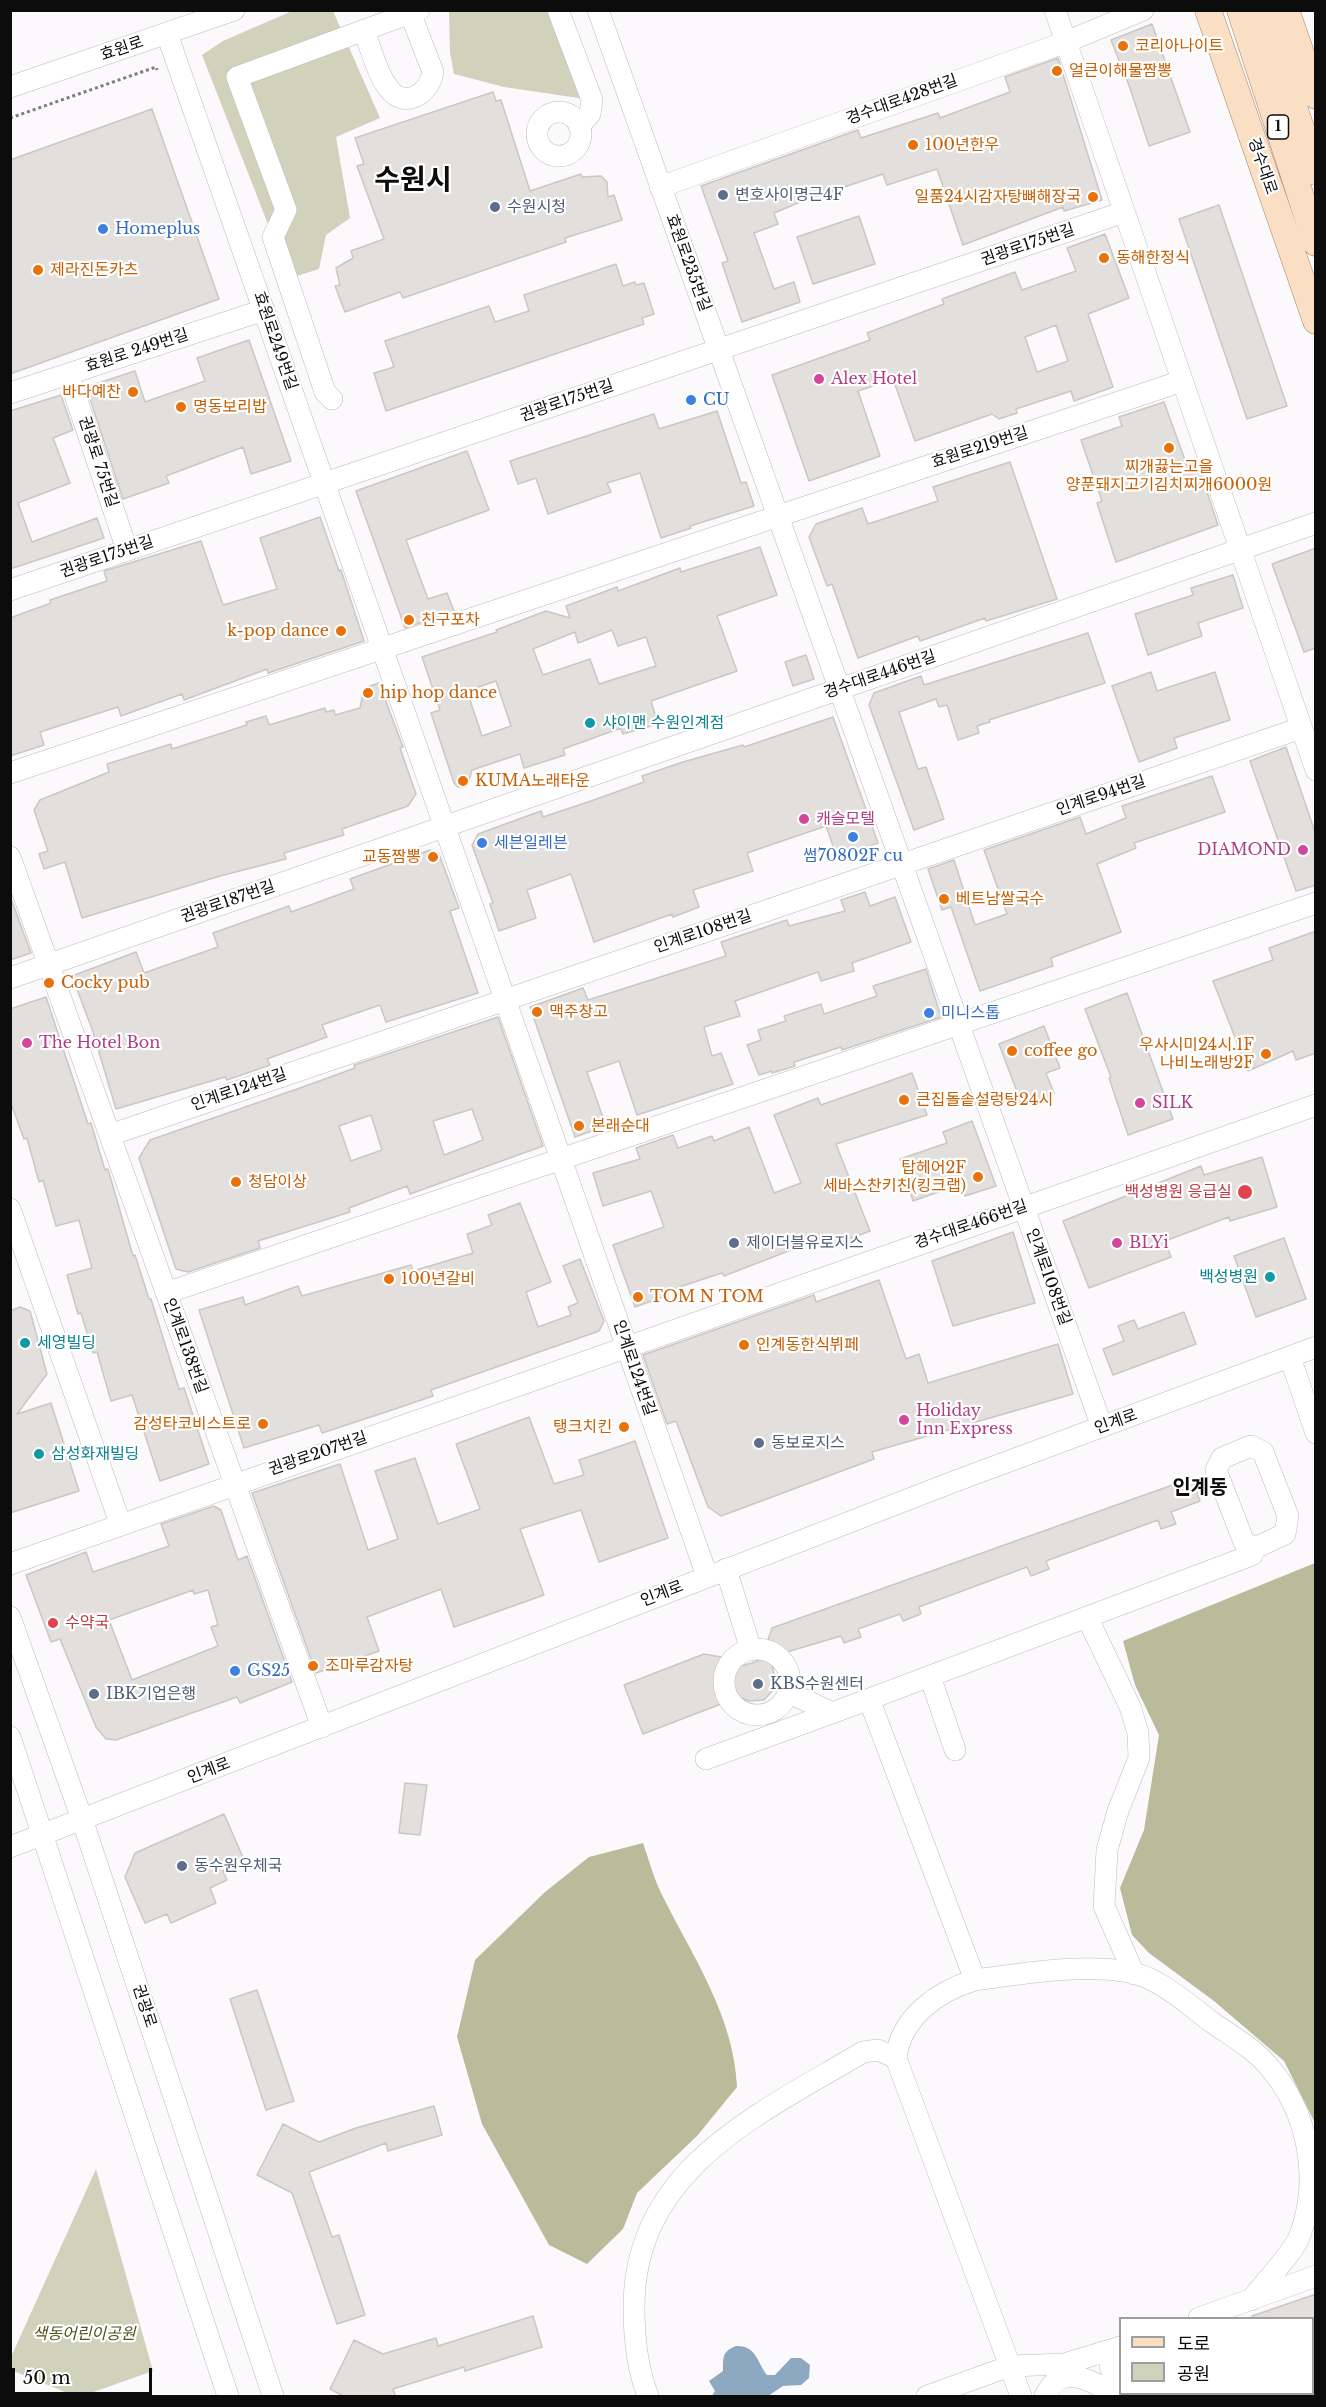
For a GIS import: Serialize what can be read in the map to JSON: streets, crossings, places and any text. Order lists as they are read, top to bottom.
{
  "streets": {
    "main road": ["1", "경수대로"],
    "street": [
      "효원로",
      "경수대로428번길",
      "권광로175번길",
      "효원로235번길",
      "효원로249번길",
      "효원로 249번길",
      "효원로219번길",
      "권광로 75번길",
      "경수대로446번길",
      "인계로94번길",
      "권광로187번길",
      "인계로108번길",
      "인계로124번길",
      "경수대로466번길",
      "인계로138번길",
      "인계로",
      "권광로207번길",
      "권광로"
    ]
  },
  "crossings": [
    ["효원로", "효원로249번길"],
    ["경수대로428번길", "효원로235번길"],
    ["권광로175번길", "효원로235번길"],
    ["권광로175번길", "효원로249번길"],
    ["권광로175번길", "권광로 75번길"],
    ["효원로235번길", "효원로219번길"],
    ["효원로235번길", "경수대로446번길"],
    ["효원로235번길", "인계로108번길"],
    ["효원로249번길", "효원로 249번길"],
    ["효원로249번길", "경수대로446번길"],
    ["효원로249번길", "권광로187번길"],
    ["효원로249번길", "인계로124번길"],
    ["효원로 249번길", "권광로 75번길"],
    ["경수대로446번길", "권광로187번길"],
    ["경수대로446번길", "인계로108번길"],
    ["경수대로446번길", "인계로124번길"],
    ["인계로94번길", "인계로108번길"],
    ["권광로187번길", "인계로124번길"],
    ["권광로187번길", "인계로138번길"],
    ["인계로108번길", "인계로124번길"],
    ["인계로108번길", "경수대로466번길"],
    ["인계로108번길", "인계로"],
    ["인계로124번길", "경수대로466번길"],
    ["인계로124번길", "인계로138번길"],
    ["인계로124번길", "인계로"],
    ["인계로124번길", "권광로207번길"],
    ["경수대로466번길", "권광로207번길"],
    ["인계로138번길", "인계로"],
    ["인계로138번길", "권광로207번길"],
    ["인계로", "권광로"]
  ],
  "districts": ["수원시", "인계동"],
  "parks": ["색동어린이공원"],
  "places": [
    "코리아나이트",
    "얼큰이해물짬뽕",
    "100년한우",
    "변호사이명근4F",
    "일품24시감자탕뼈해장국",
    "수원시청",
    "Homeplus",
    "동해한정식",
    "제라진돈카츠",
    "Alex Hotel",
    "바다예찬",
    "CU",
    "명동보리밥",
    "찌개끓는고을 양푼돼지고기김치찌개6000원",
    "친구포차",
    "k-pop dance",
    "hip hop dance",
    "샤이맨 수원인계점",
    "KUMA노래타운",
    "캐슬모텔",
    "썸70802F cu",
    "세븐일레븐",
    "DIAMOND",
    "교동짬뽕",
    "베트남쌀국수",
    "Cocky pub",
    "맥주창고",
    "미니스톱",
    "The Hotel Bon",
    "coffee go",
    "우사시미24시.1F 나비노래방2F",
    "큰집돌솥설렁탕24시",
    "SILK",
    "본래순대",
    "탑헤어2F 세바스찬키친(킹크랩)",
    "청담이상",
    "백성병원 응급실",
    "제이더블유로지스",
    "BLYi",
    "백성병원",
    "100년갈비",
    "TOM N TOM",
    "세영빌딩",
    "인계동한식뷔페",
    "Holiday Inn Express",
    "감성타코비스트로",
    "탱크치킨",
    "동보로지스",
    "삼성화재빌딩",
    "수약국",
    "조마루감자탕",
    "GS25",
    "KBS수원센터",
    "IBK기업은행",
    "동수원우체국"
  ],
  "legend": ["도로", "공원"],
  "scale_bar": "50 m"
}
